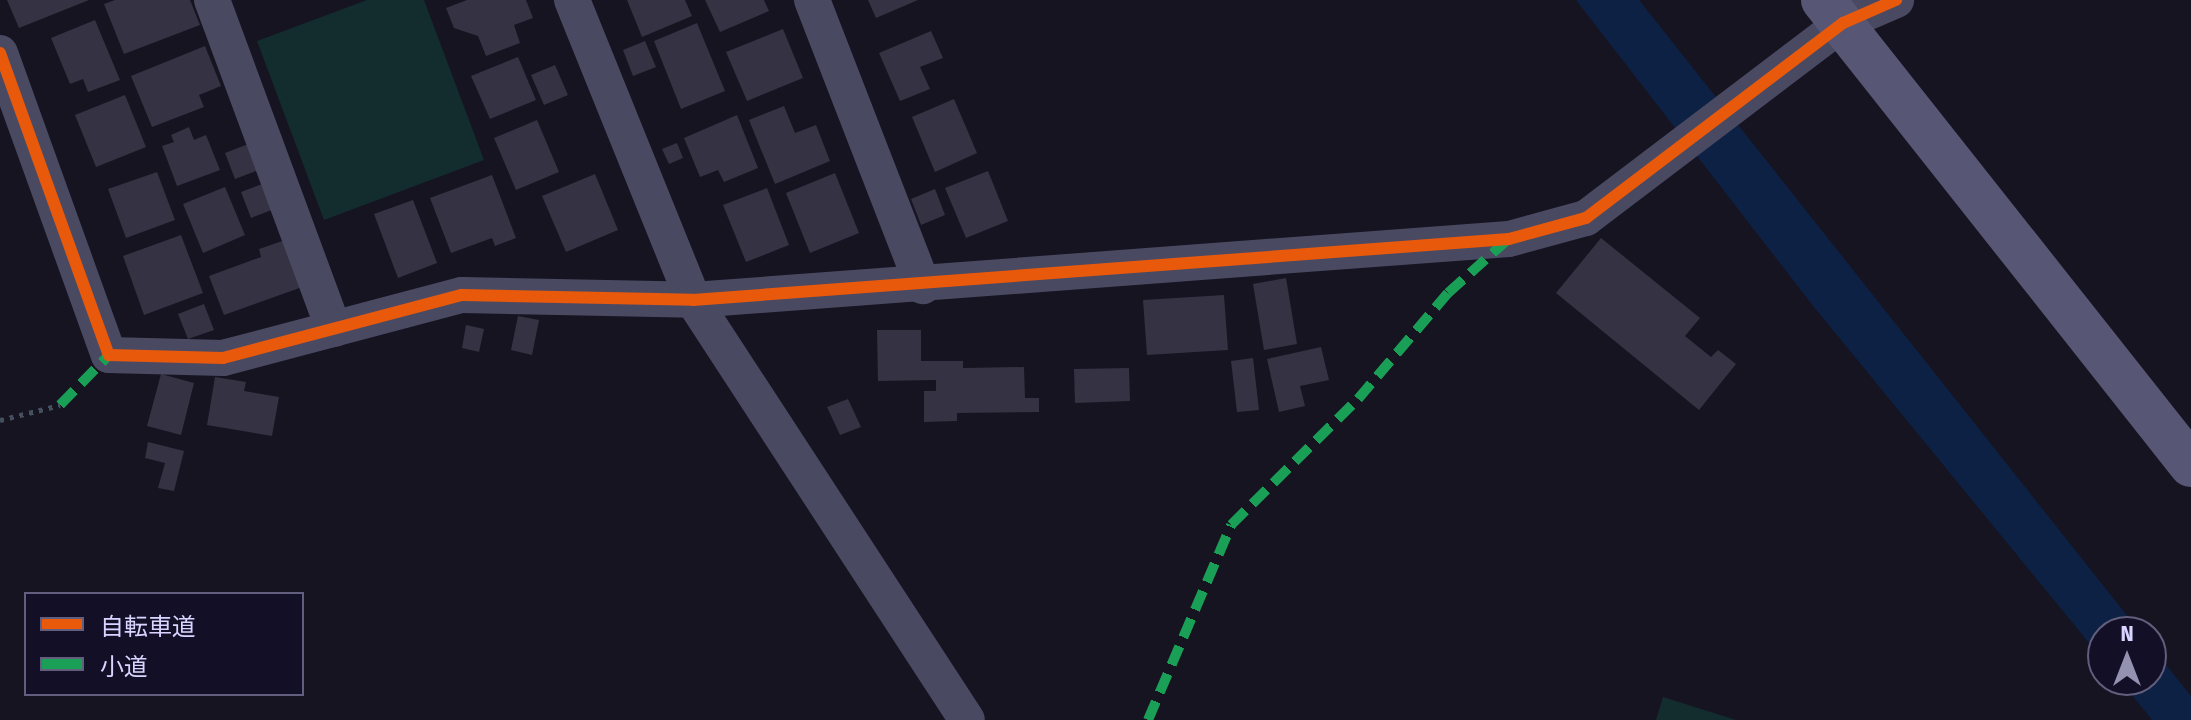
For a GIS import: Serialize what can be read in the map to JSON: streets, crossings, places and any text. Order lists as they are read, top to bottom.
{
  "legend": ["自転車道", "小道"],
  "north": "top"
}
